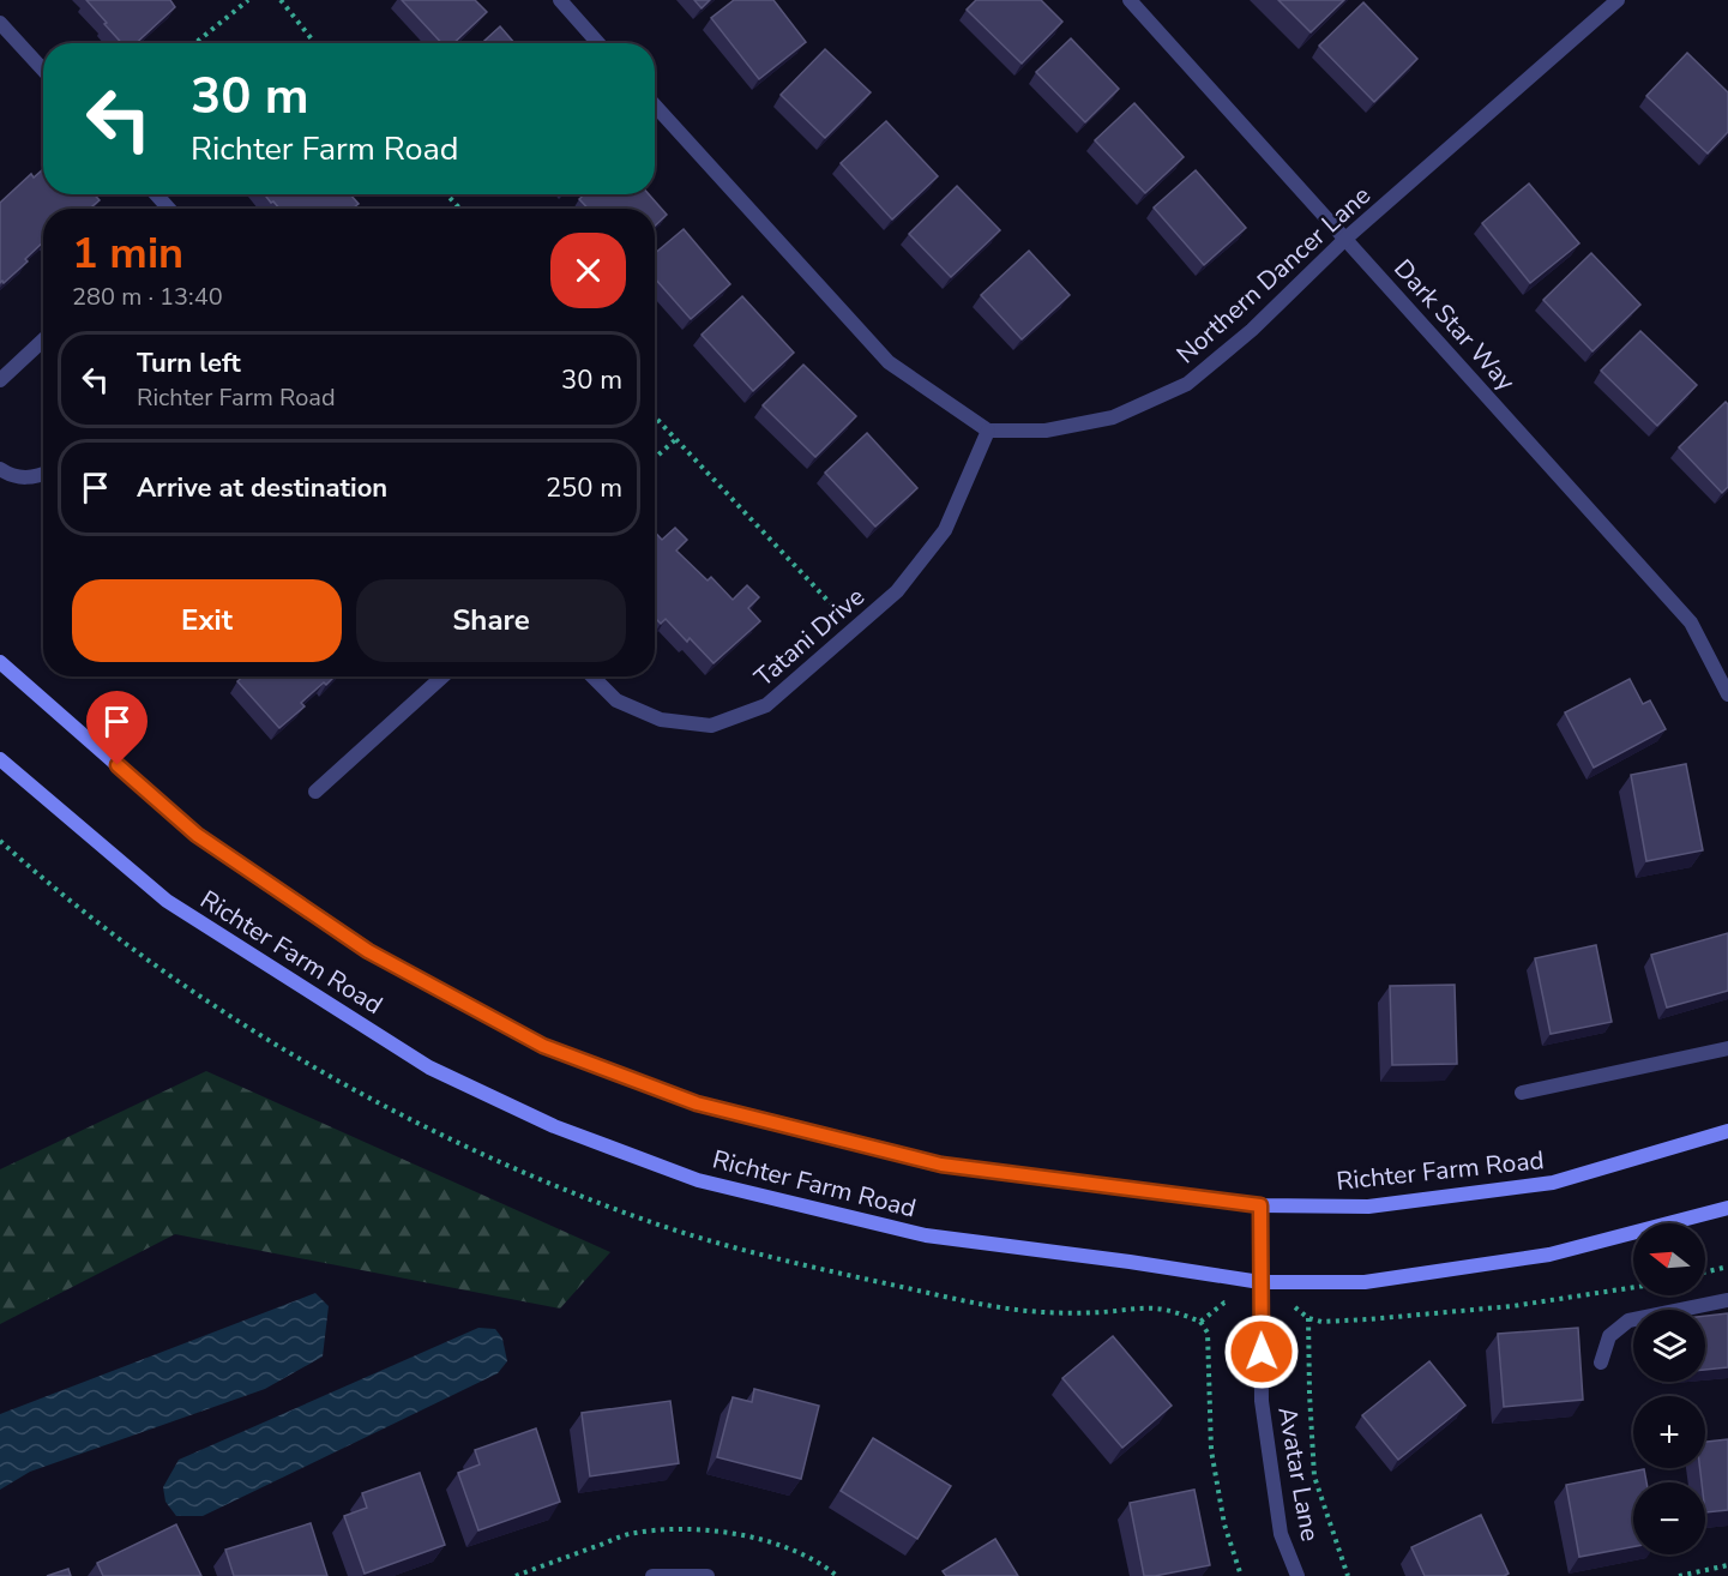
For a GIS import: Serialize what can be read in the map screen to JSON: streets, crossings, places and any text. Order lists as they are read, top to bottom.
{
  "streets": {
    "main road": ["Richter Farm Road"],
    "street": [
      "Northern Dancer Lane",
      "Dark Star Way",
      "Tatani Drive",
      "Avatar Lane"
    ]
  },
  "crossings": [
    ["Northern Dancer Lane", "Dark Star Way"],
    ["Northern Dancer Lane", "Tatani Drive"],
    ["Richter Farm Road", "Avatar Lane"]
  ],
  "north": "left",
  "page": {
    "turn": ["30 m", "Richter Farm Road"],
    "heading": ["1 min", "280 m · 13:40"],
    "list": [
      {
        "name": "Turn left",
        "note": "Richter Farm Road",
        "value": "30 m"
      },
      {
        "name": "Arrive at destination",
        "value": "250 m"
      }
    ],
    "buttons": ["Exit", "Share"],
    "map_buttons": ["+", "−"]
  }
}
